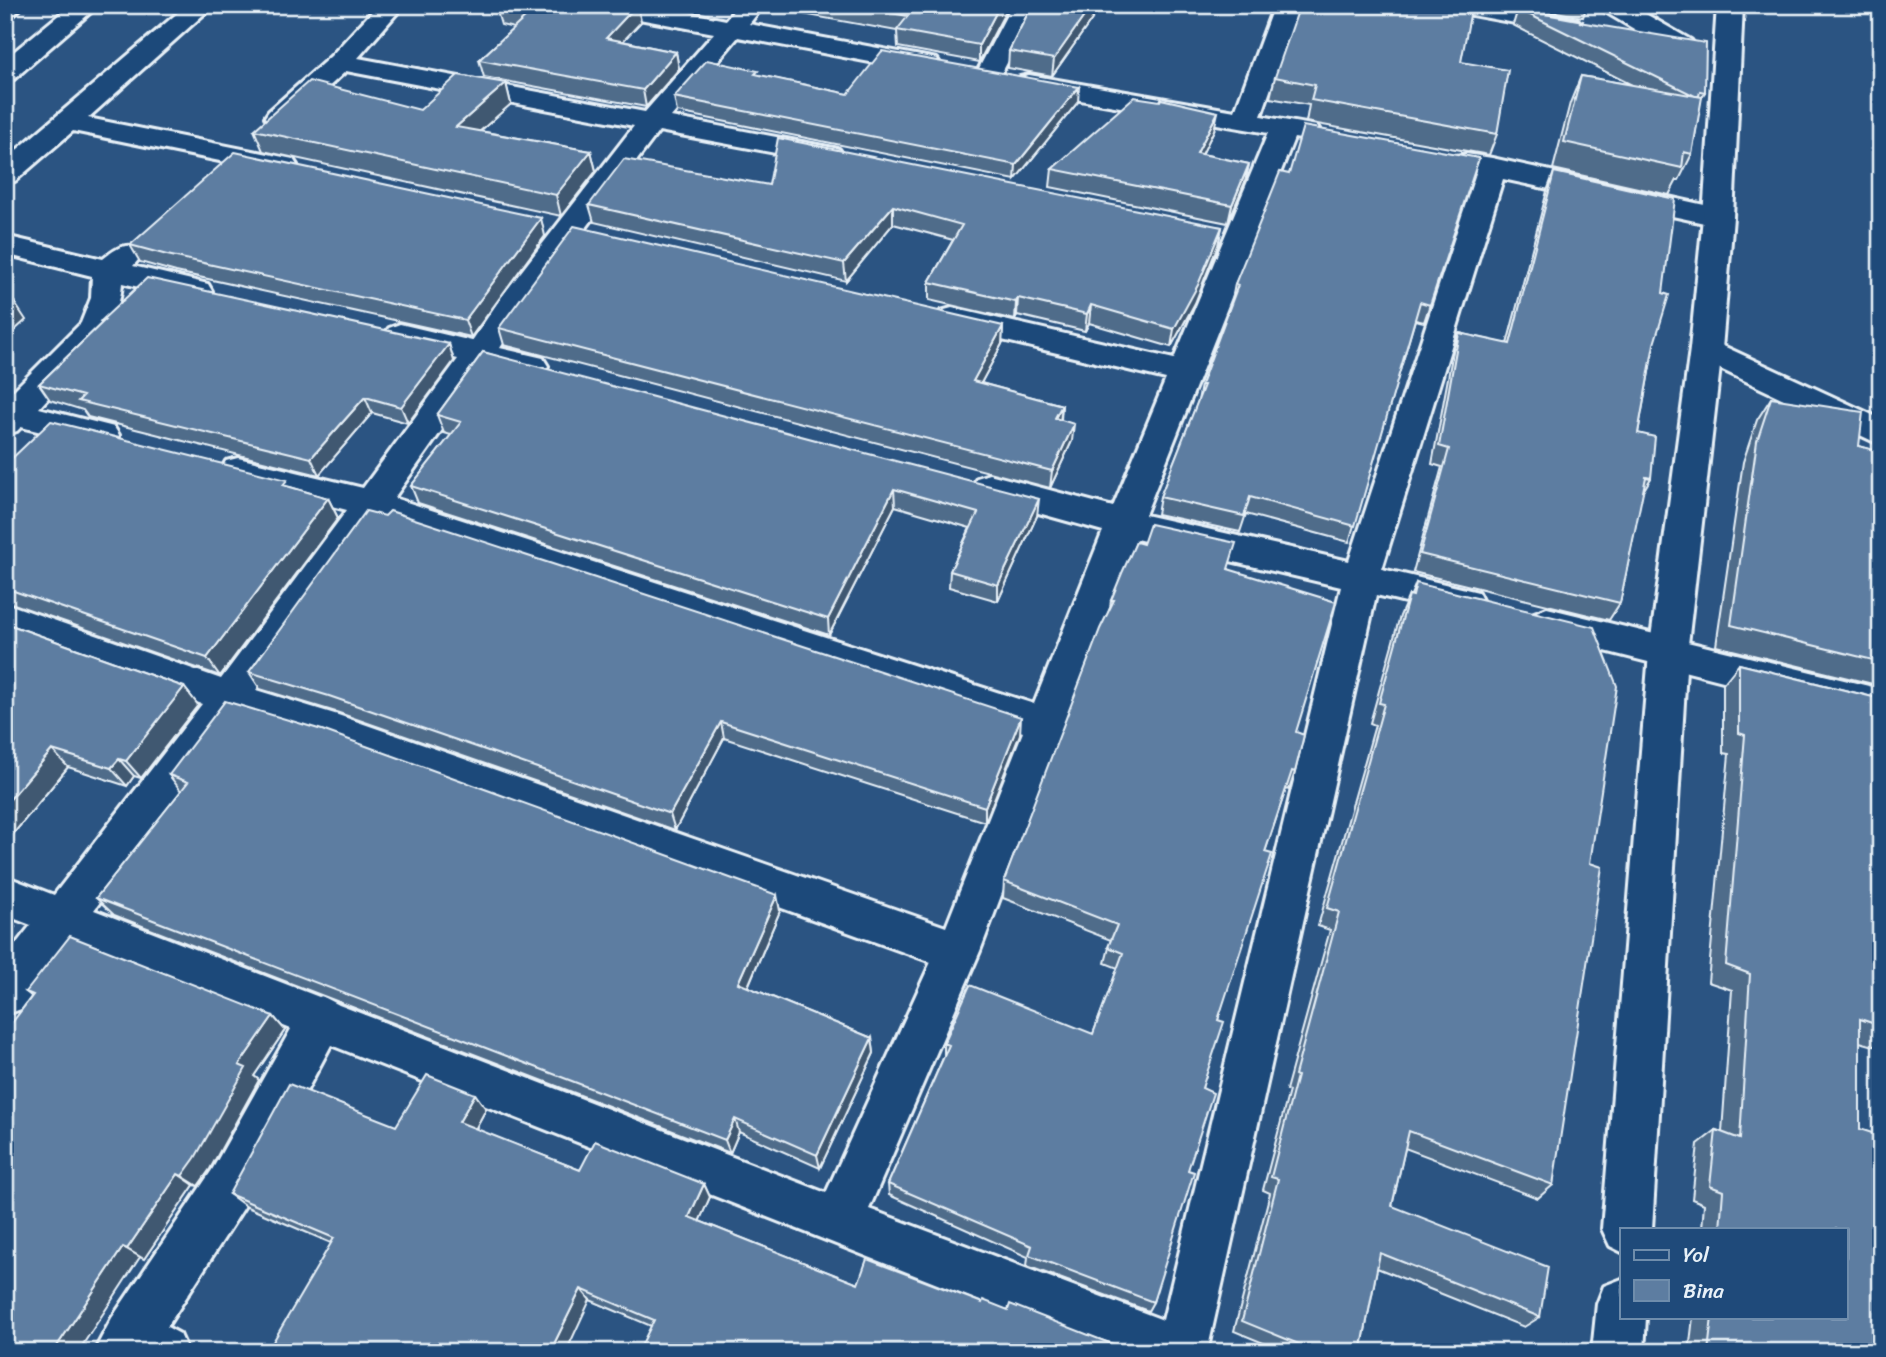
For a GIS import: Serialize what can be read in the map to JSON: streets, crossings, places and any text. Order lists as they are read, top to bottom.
{
  "legend": ["Yol", "Bina"]
}
